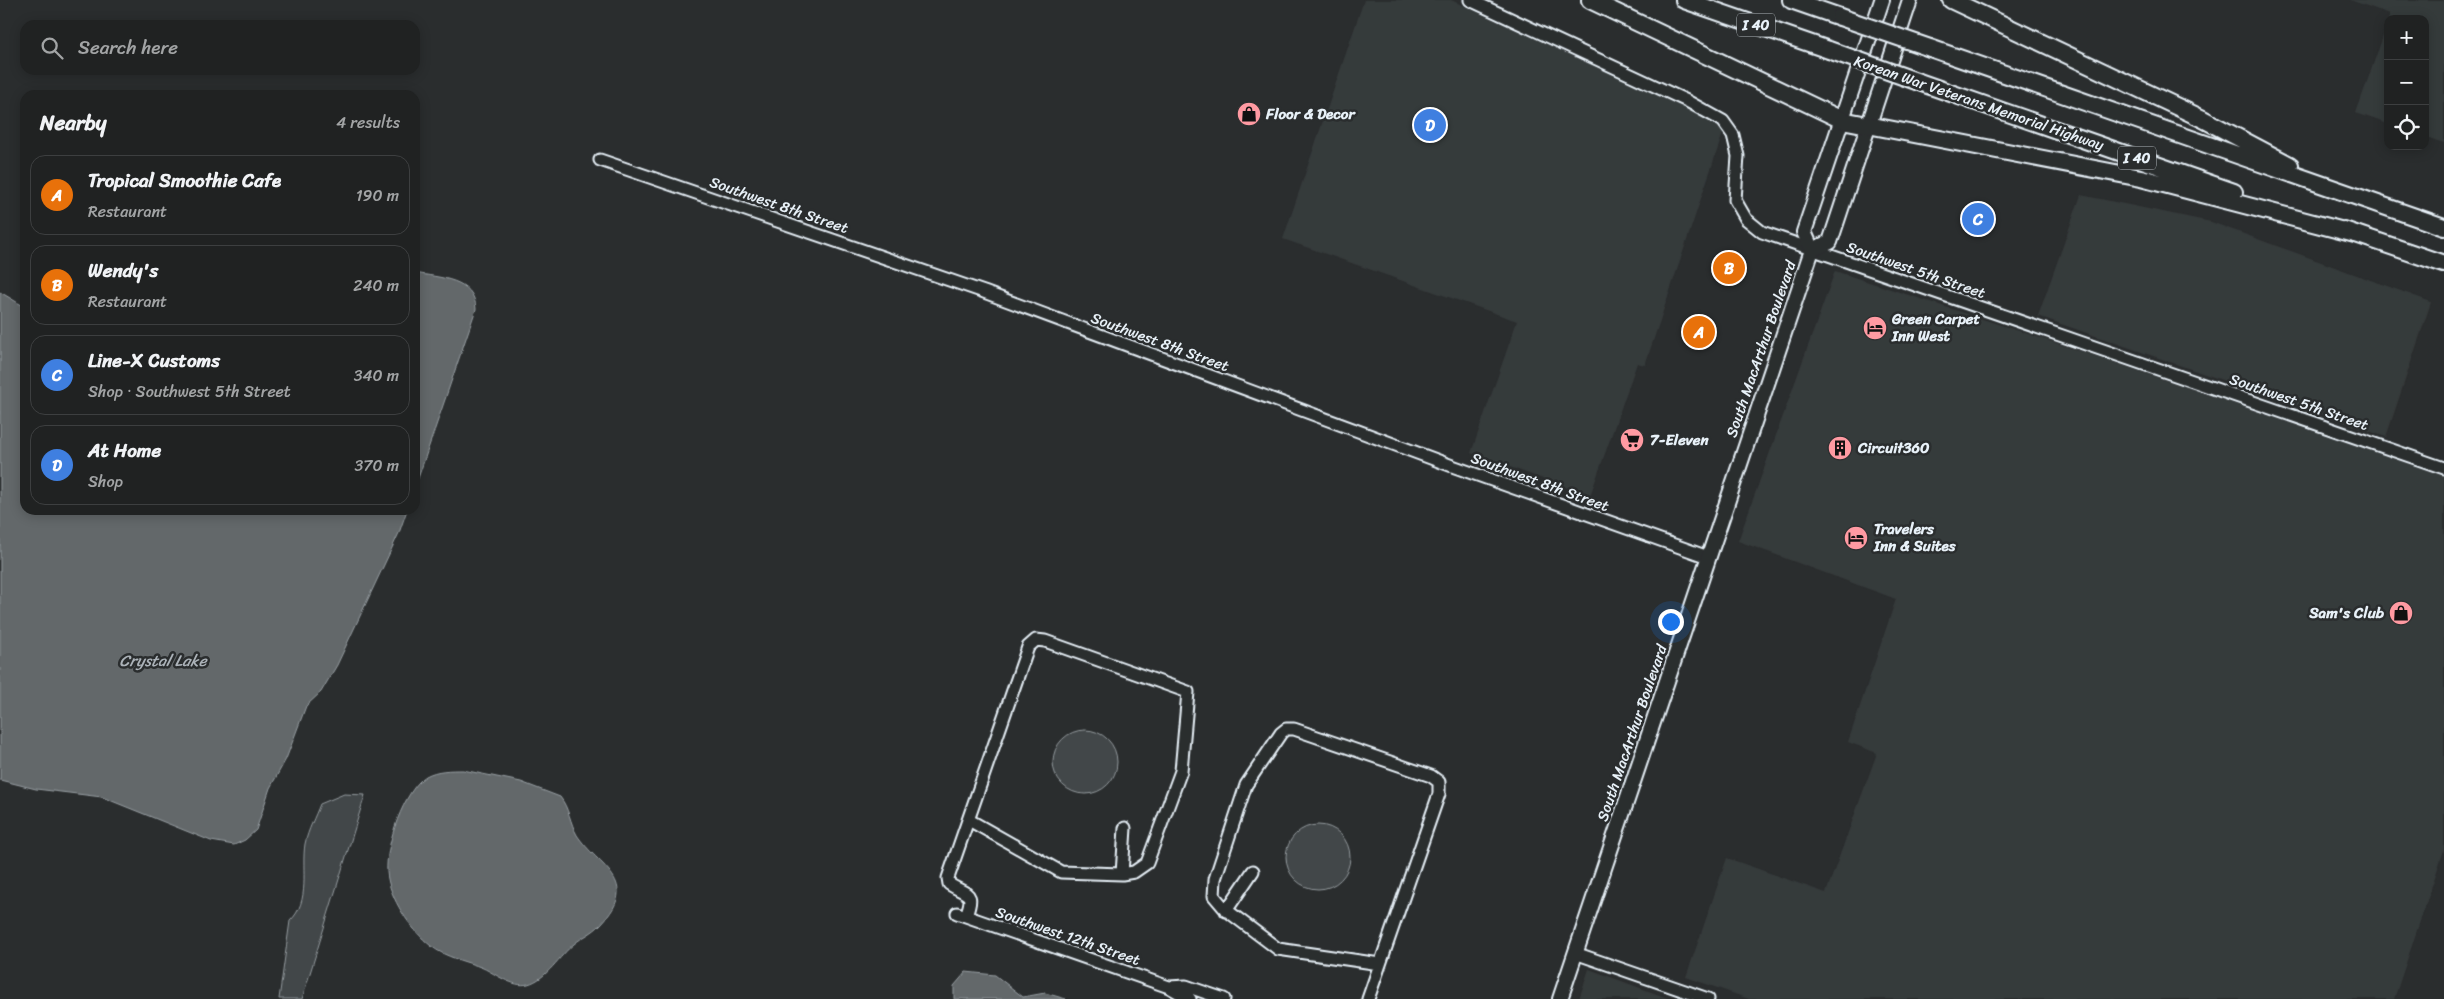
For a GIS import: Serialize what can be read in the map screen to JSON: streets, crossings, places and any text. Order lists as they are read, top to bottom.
{
  "streets": {
    "highway": ["I 40", "Korean War Veterans Memorial Highway"],
    "main road": ["South MacArthur Boulevard"],
    "street": ["Southwest 8th Street", "Southwest 5th Street", "Southwest 12th Street"]
  },
  "crossings": [
    ["Southwest 8th Street", "South MacArthur Boulevard"],
    ["Southwest 5th Street", "South MacArthur Boulevard"]
  ],
  "water": ["Crystal Lake"],
  "places": {
    "shop": ["Floor & Decor", "Sam's Club"],
    "hotel": ["Green Carpet Inn West", "Travelers Inn & Suites"],
    "supermarket": ["7-Eleven"],
    "building": ["Circuit360"]
  },
  "page": {
    "map_buttons": ["+", "−"],
    "search": "Search here",
    "heading": ["Nearby", "4 results"],
    "pins": [
      "D",
      "C",
      "B",
      "A"
    ],
    "list": [
      {
        "mark": "A",
        "name": "Tropical Smoothie Cafe",
        "note": "Restaurant",
        "value": "190 m"
      },
      {
        "mark": "B",
        "name": "Wendy's",
        "note": "Restaurant",
        "value": "240 m"
      },
      {
        "mark": "C",
        "name": "Line-X Customs",
        "note": "Shop · Southwest 5th Street",
        "value": "340 m"
      },
      {
        "mark": "D",
        "name": "At Home",
        "note": "Shop",
        "value": "370 m"
      }
    ]
  }
}
